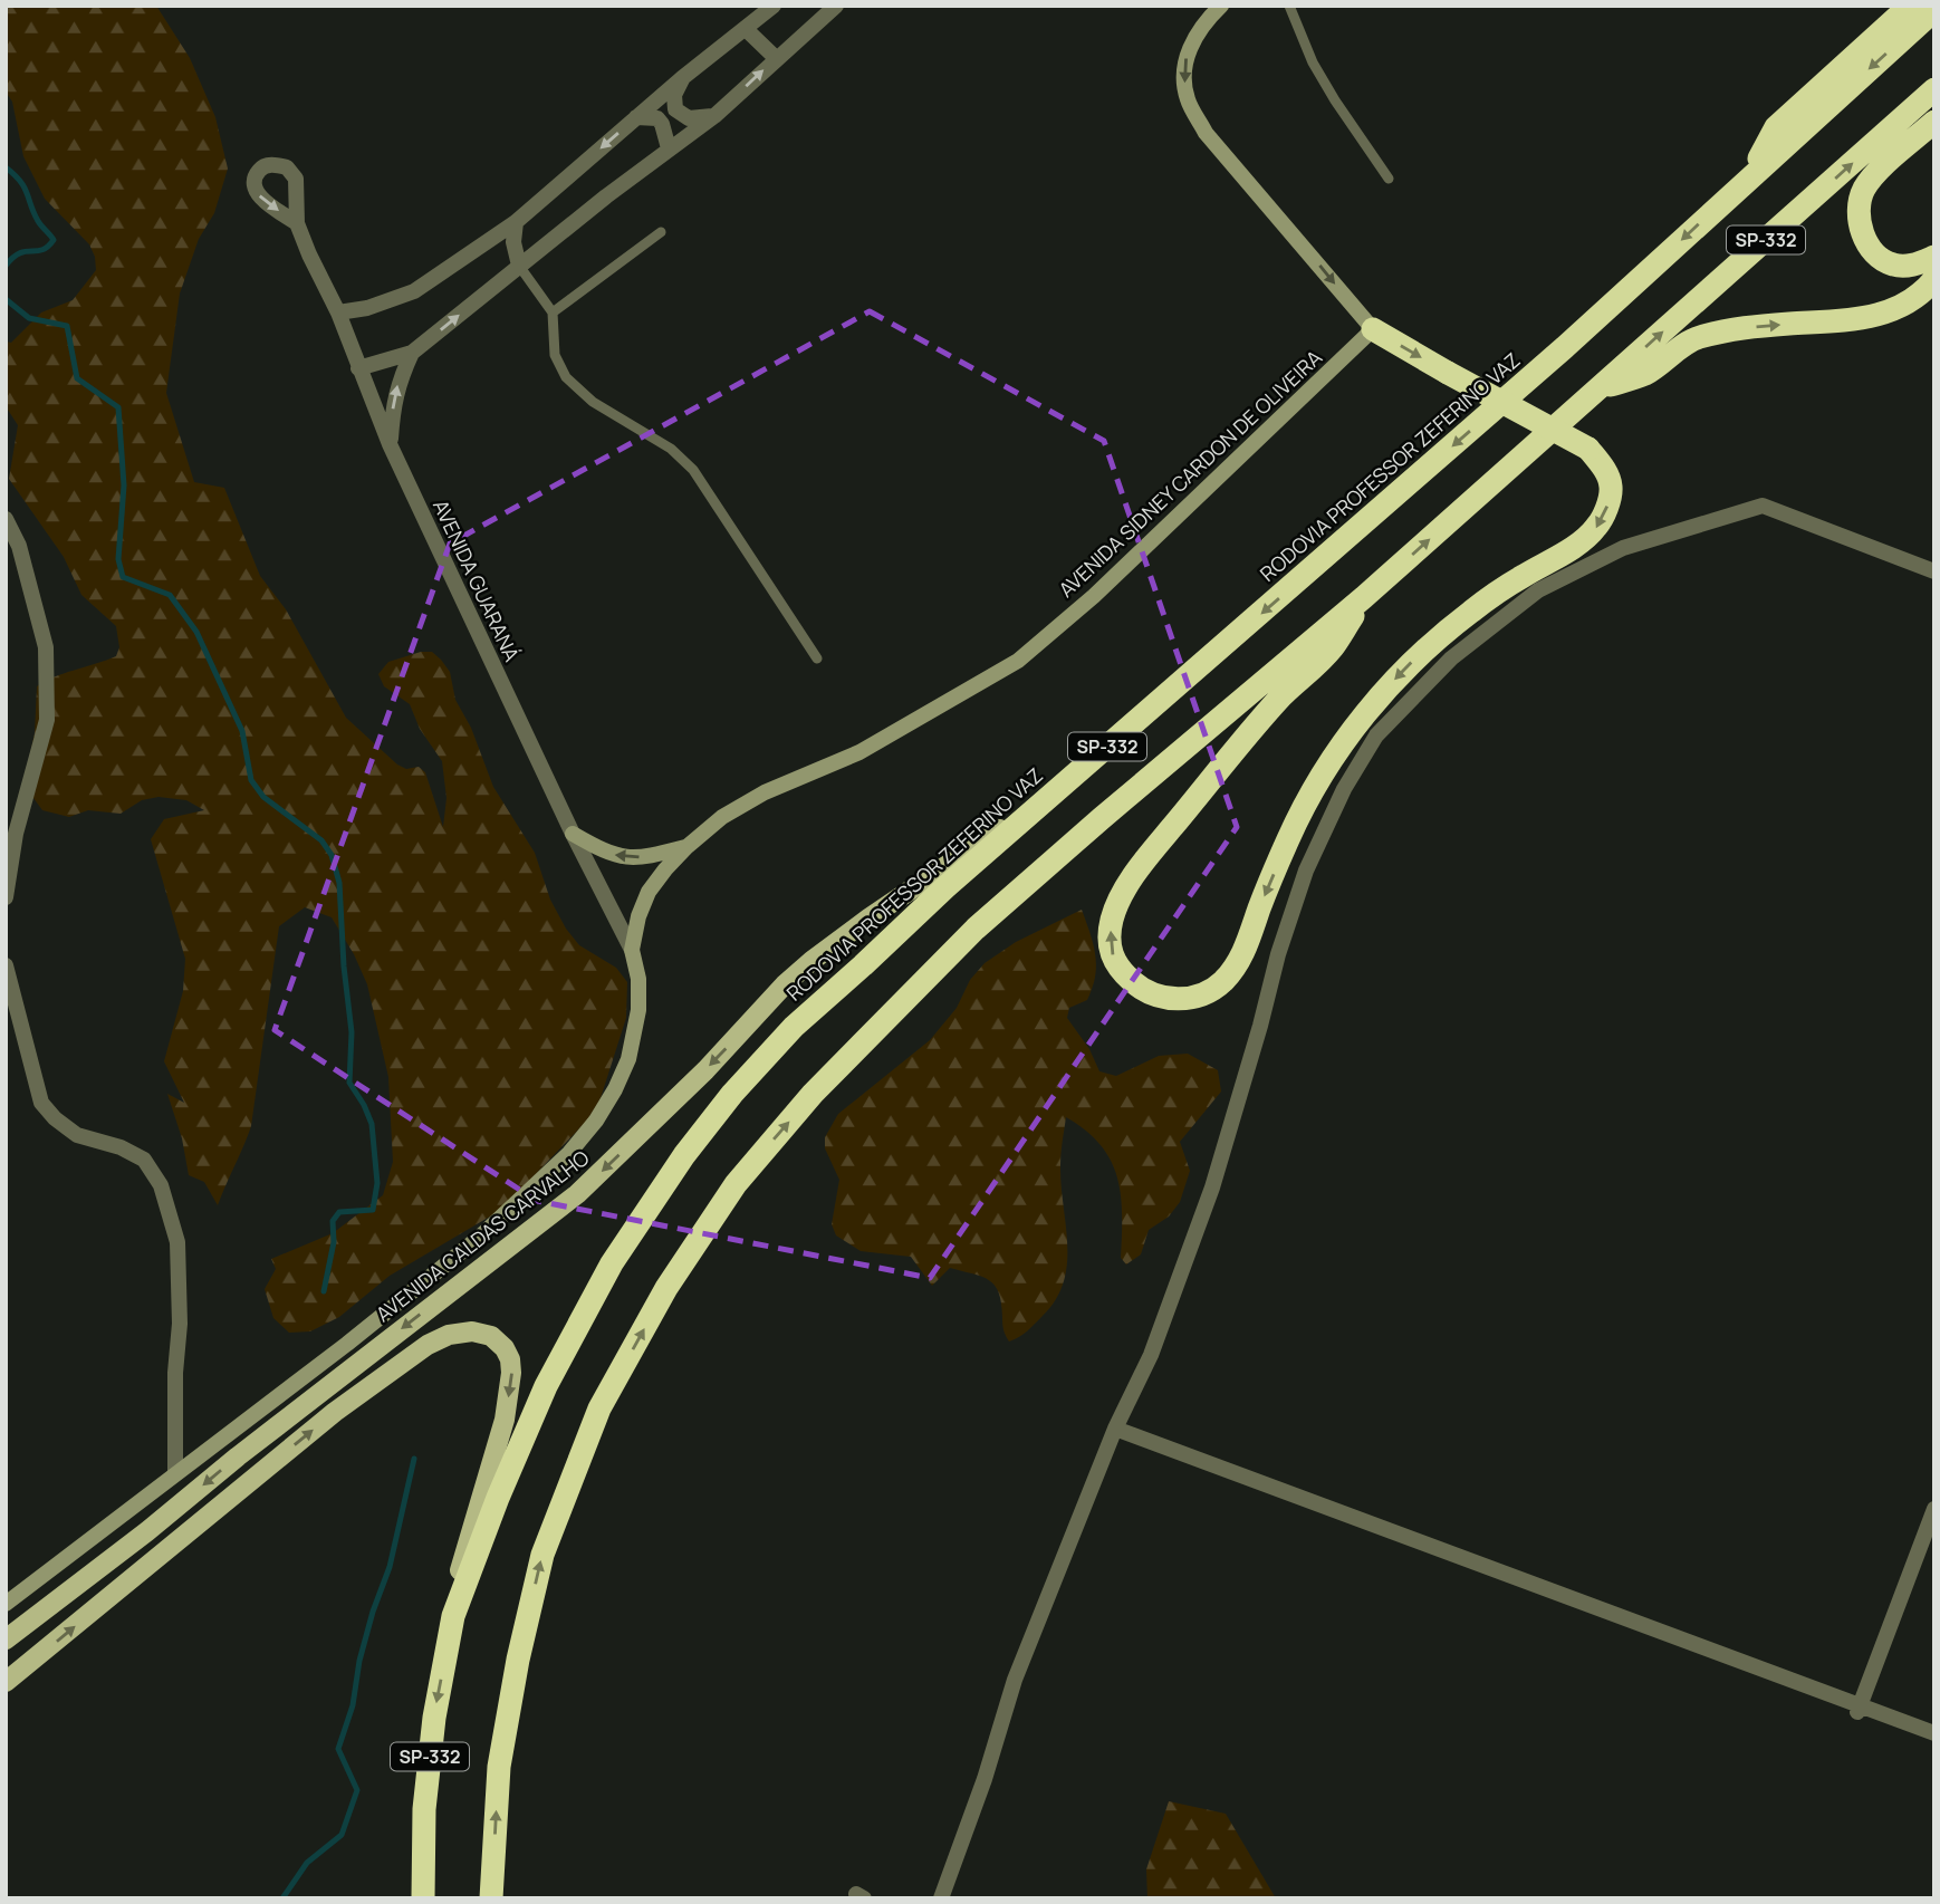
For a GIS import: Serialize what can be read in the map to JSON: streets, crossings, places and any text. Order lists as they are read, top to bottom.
{
  "streets": {
    "highway": ["SP-332", "RODOVIA PROFESSOR ZEFERINO VAZ"],
    "main road": ["AVENIDA CALDAS CARVALHO"],
    "street": ["AVENIDA SIDNEY CARDON DE OLIVEIRA", "AVENIDA GUARANÁ"]
  },
  "crossings": [
    ["RODOVIA PROFESSOR ZEFERINO VAZ", "AVENIDA CALDAS CARVALHO"],
    ["AVENIDA SIDNEY CARDON DE OLIVEIRA", "AVENIDA GUARANÁ"],
    ["AVENIDA SIDNEY CARDON DE OLIVEIRA", "AVENIDA CALDAS CARVALHO"],
    ["AVENIDA GUARANÁ", "AVENIDA CALDAS CARVALHO"]
  ],
  "one_way": ["AVENIDA CALDAS CARVALHO"]
}
